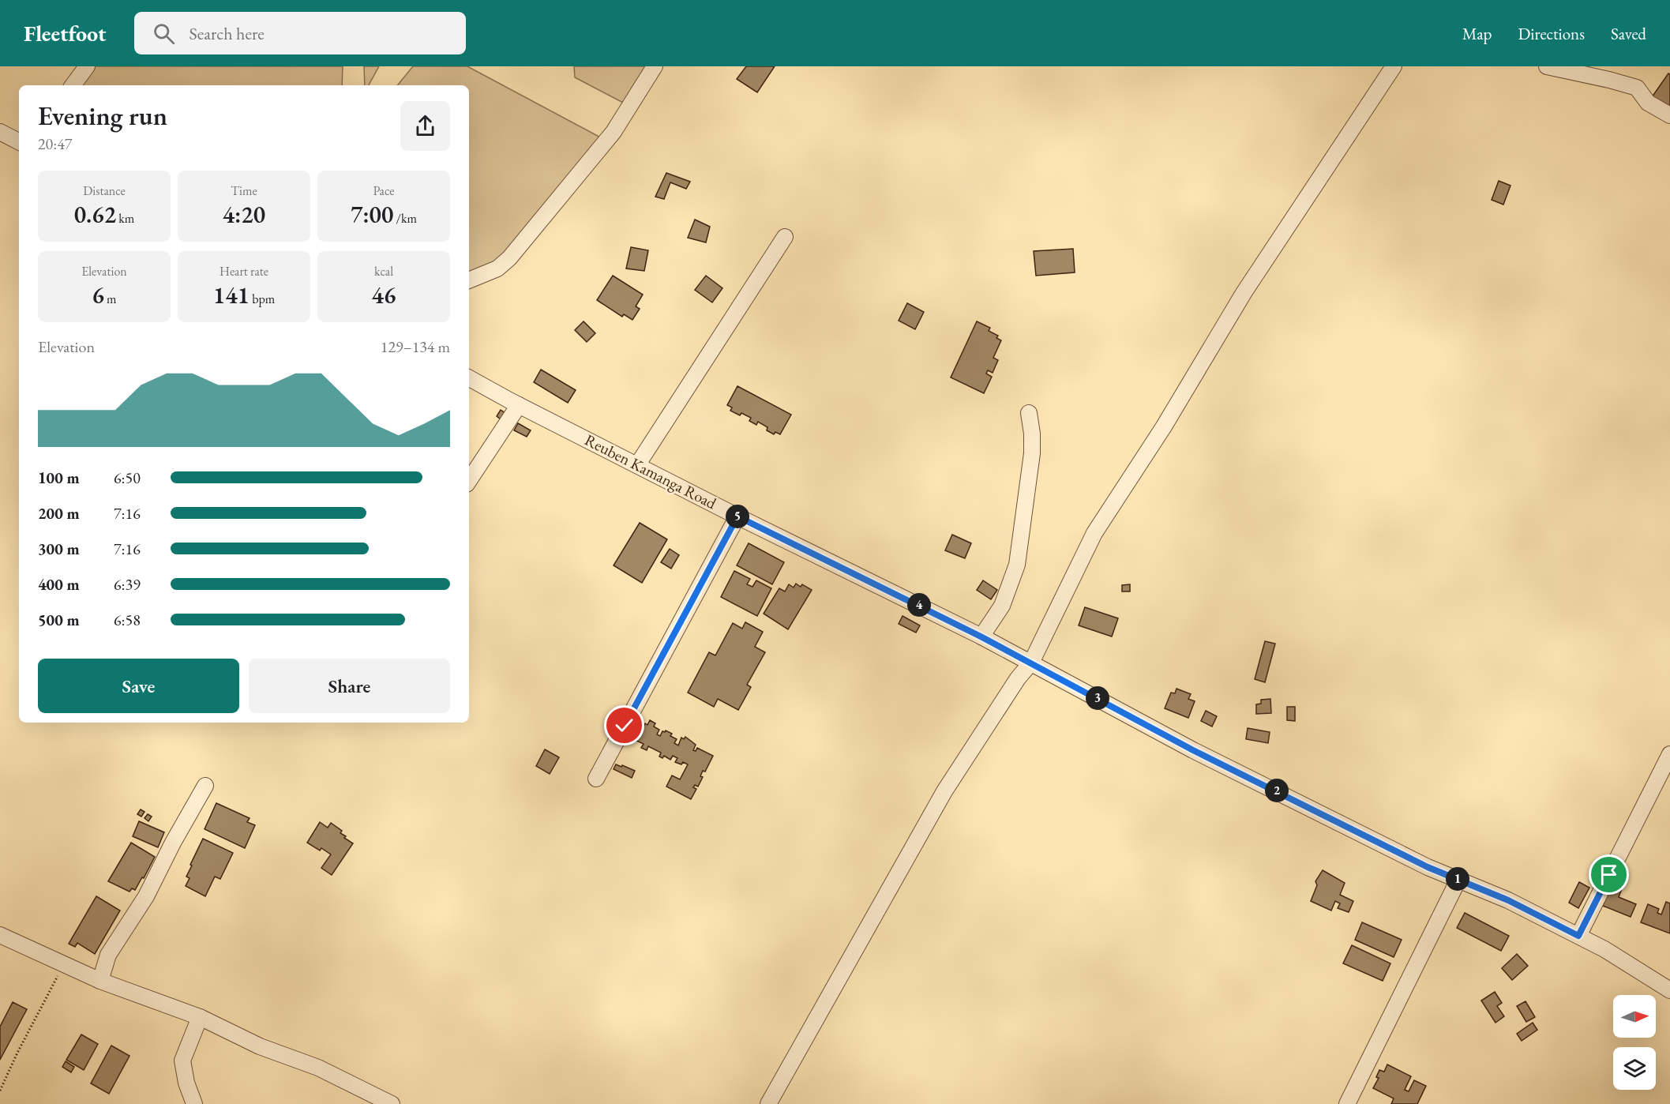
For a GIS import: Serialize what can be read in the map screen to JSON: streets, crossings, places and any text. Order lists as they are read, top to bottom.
{
  "streets": {
    "street": ["Reuben Kamanga Road"]
  },
  "north": "right",
  "page": {
    "header": "Fleetfoot",
    "search": "Search here",
    "nav": ["Map", "Directions", "Saved"],
    "heading": ["Evening run", "20:47"],
    "stats": [
      ["Distance", "0.62 km"],
      ["Time", "4:20"],
      ["Pace", "7:00 /km"],
      ["Elevation", "6 m"],
      ["Heart rate", "141 bpm"],
      ["kcal", "46"]
    ],
    "chart": ["Elevation", "129–134 m"],
    "list": [
      {
        "name": "100 m",
        "note": "6:50"
      },
      {
        "name": "200 m",
        "note": "7:16"
      },
      {
        "name": "300 m",
        "note": "7:16"
      },
      {
        "name": "400 m",
        "note": "6:39"
      },
      {
        "name": "500 m",
        "note": "6:58"
      }
    ],
    "pins": [
      "5",
      "4",
      "3",
      "2",
      "1"
    ],
    "buttons": ["Save", "Share"]
  }
}
